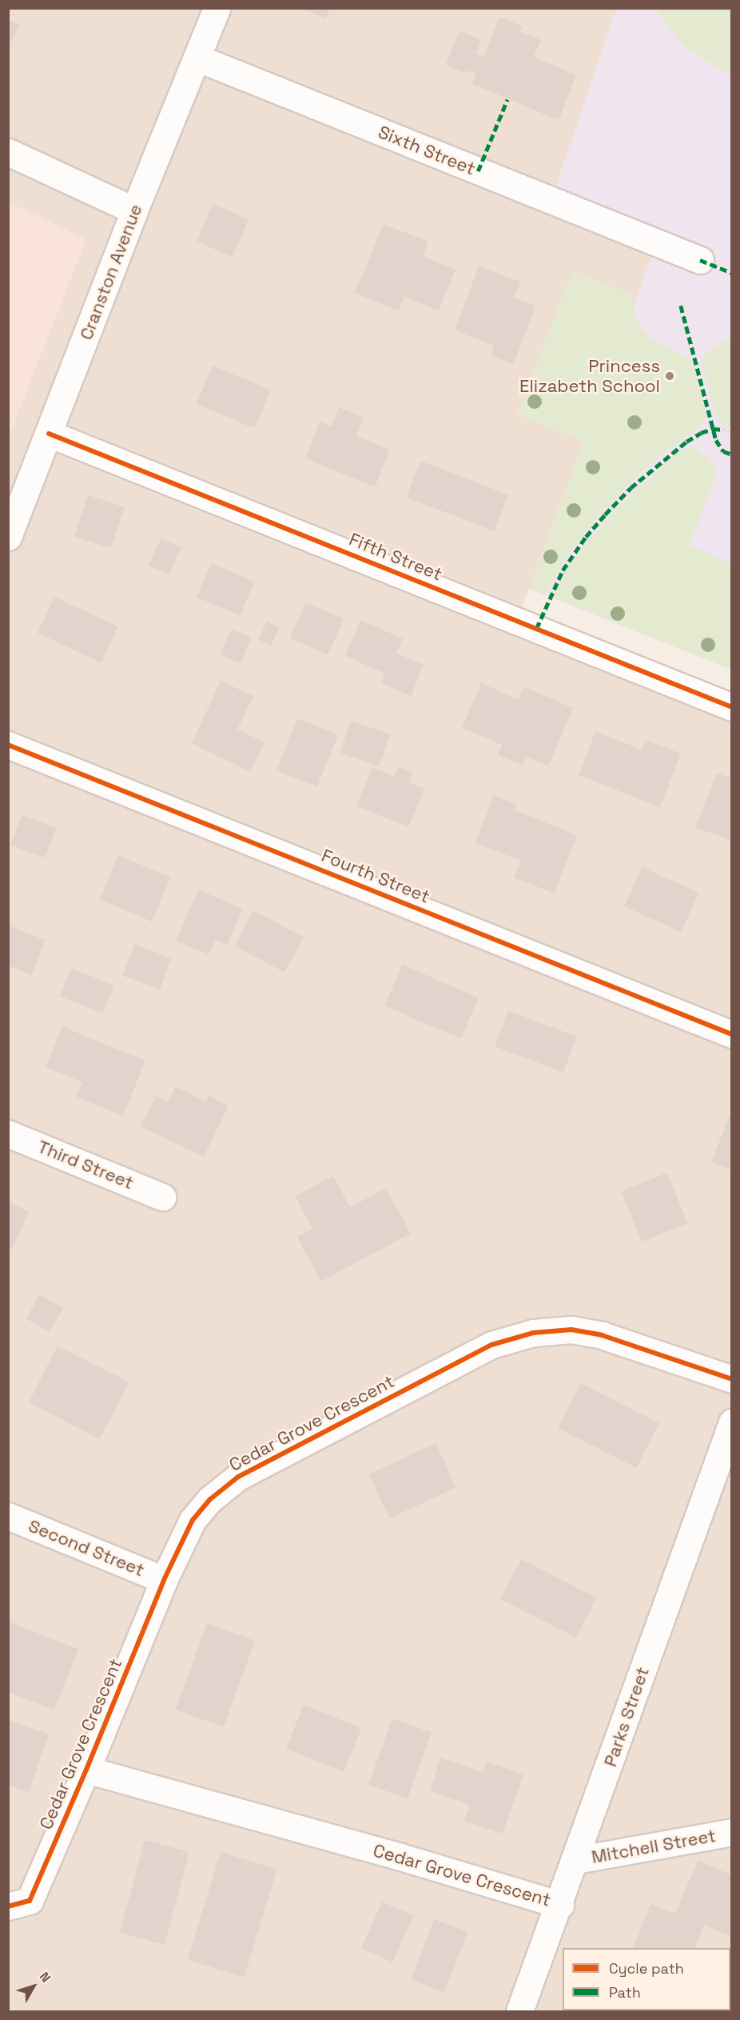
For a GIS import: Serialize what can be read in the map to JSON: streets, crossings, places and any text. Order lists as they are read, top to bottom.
{
  "streets": {
    "street": [
      "Sixth Street",
      "Cranston Avenue",
      "Fifth Street",
      "Fourth Street",
      "Third Street",
      "Cedar Grove Crescent",
      "Second Street",
      "Parks Street",
      "Mitchell Street"
    ]
  },
  "crossings": [
    ["Sixth Street", "Cranston Avenue"],
    ["Cranston Avenue", "Fifth Street"],
    ["Cedar Grove Crescent", "Second Street"],
    ["Cedar Grove Crescent", "Parks Street"],
    ["Parks Street", "Mitchell Street"]
  ],
  "places": ["Princess Elizabeth School"],
  "legend": ["Cycle path", "Path"],
  "north": "top right"
}
